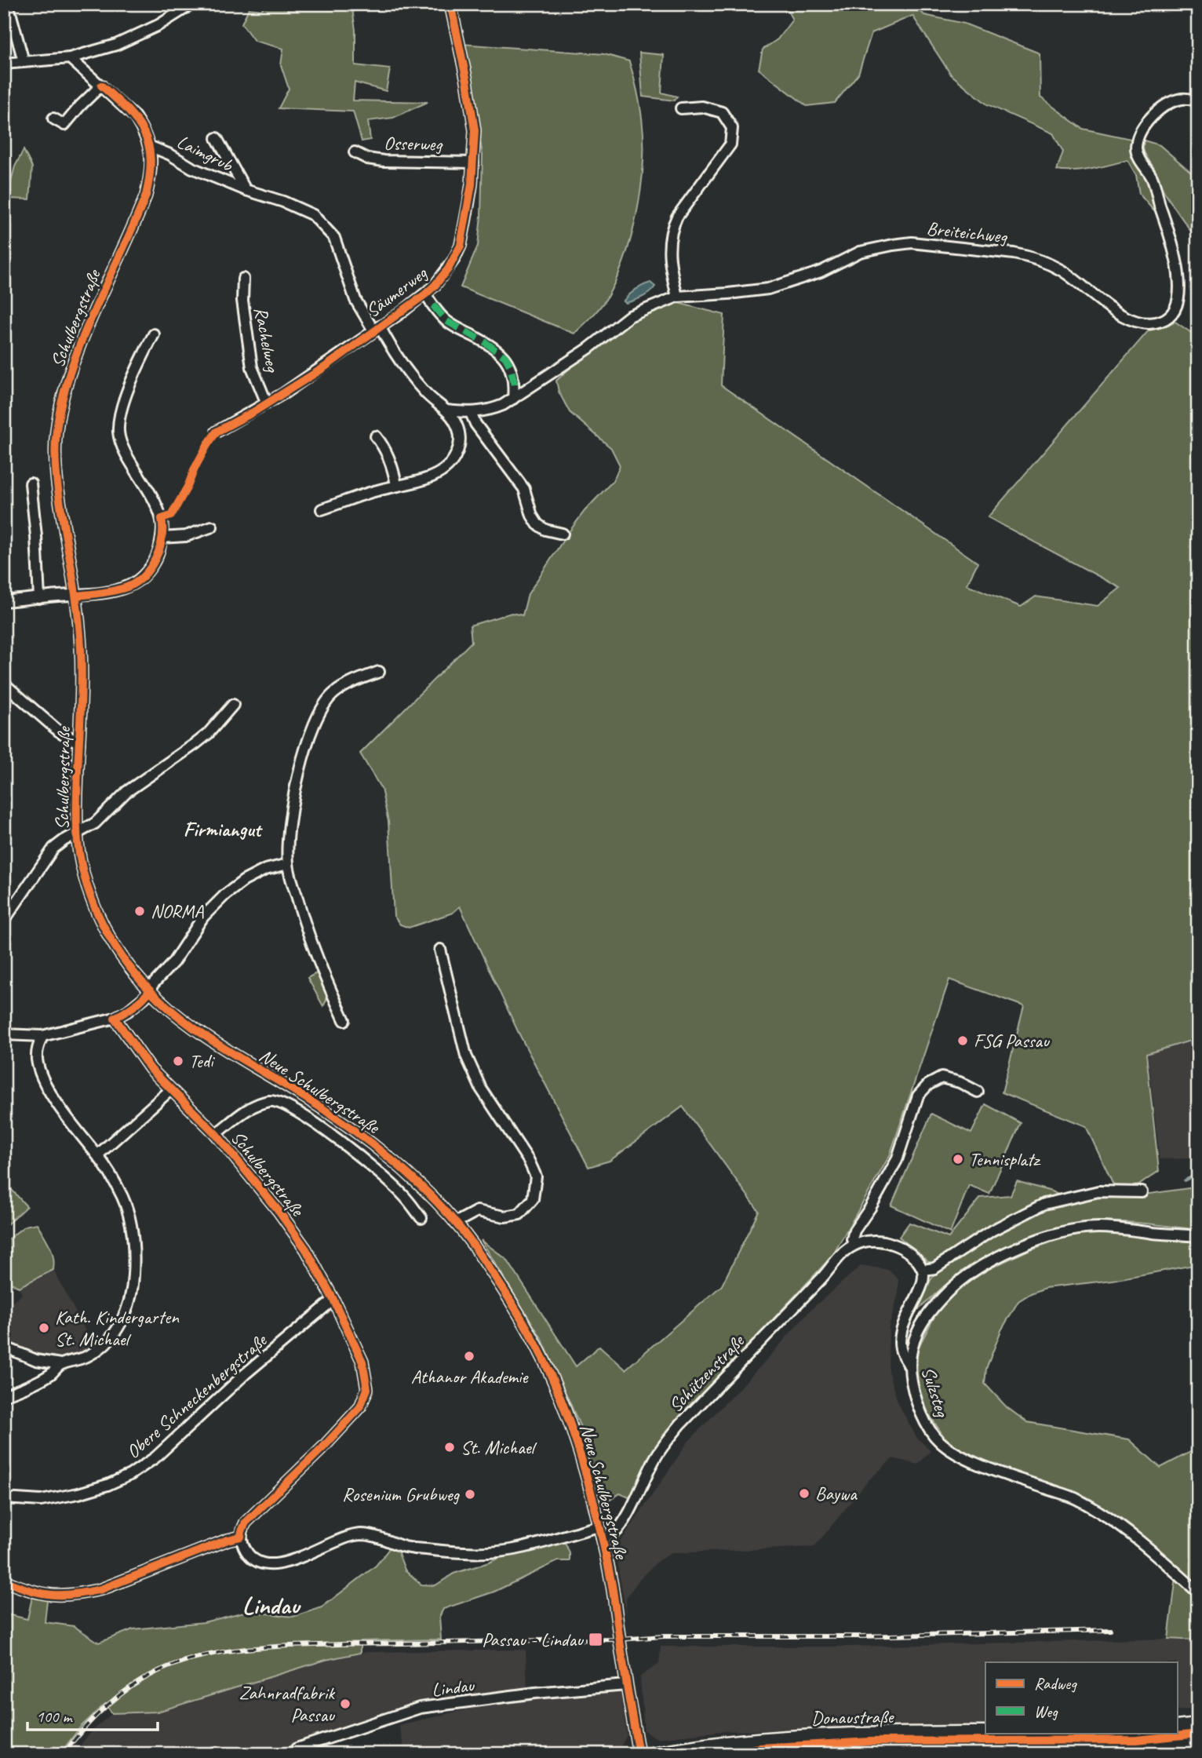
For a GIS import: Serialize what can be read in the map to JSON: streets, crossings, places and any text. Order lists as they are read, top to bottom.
{
  "streets": {
    "main road": ["Donaustraße"],
    "street": [
      "Osserweg",
      "Laimgrub",
      "Breiteichweg",
      "Säumerweg",
      "Schulbergstraße",
      "Rachelweg",
      "Neue Schulbergstraße",
      "Schützenstraße",
      "Sulzsteg",
      "Obere Schneckenbergstraße",
      "Lindau"
    ]
  },
  "crossings": [
    ["Osserweg", "Säumerweg"],
    ["Laimgrub", "Breiteichweg"],
    ["Laimgrub", "Säumerweg"],
    ["Laimgrub", "Schulbergstraße"],
    ["Säumerweg", "Rachelweg"],
    ["Schulbergstraße", "Neue Schulbergstraße"],
    ["Schulbergstraße", "Obere Schneckenbergstraße"],
    ["Neue Schulbergstraße", "Schützenstraße"],
    ["Neue Schulbergstraße", "Lindau"]
  ],
  "districts": ["Firmiangut", "Lindau"],
  "places": {
    "other": [
      "NORMA",
      "FSG Passau",
      "Tedi",
      "Tennisplatz",
      "Kath. Kindergarten St. Michael",
      "Athanor Akademie",
      "St. Michael",
      "Baywa",
      "Rosenium Grubweg",
      "Zahnradfabrik Passau"
    ],
    "transit": ["Passau - Lindau"]
  },
  "legend": ["Radweg", "Weg"],
  "scale_bar": "100 m"
}
